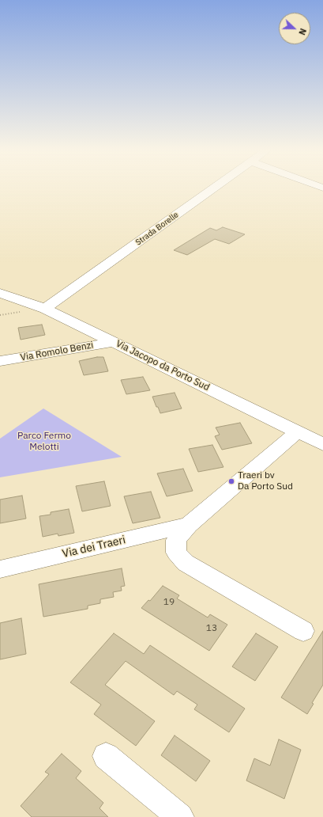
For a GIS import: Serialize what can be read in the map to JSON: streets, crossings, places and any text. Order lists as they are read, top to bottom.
{
  "streets": {
    "street": [
      "Strada Borelle",
      "Via Romolo Benzi",
      "Via Jacopo da Porto Sud",
      "Via dei Traeri"
    ]
  },
  "crossings": [
    ["Strada Borelle", "Via Jacopo da Porto Sud"],
    ["Via Romolo Benzi", "Via Jacopo da Porto Sud"],
    ["Via Jacopo da Porto Sud", "Via dei Traeri"]
  ],
  "parks": ["Parco Fermo Melotti"],
  "places": ["Traeri bv Da Porto Sud"],
  "house_numbers": ["19", "13"],
  "north": "right"
}
